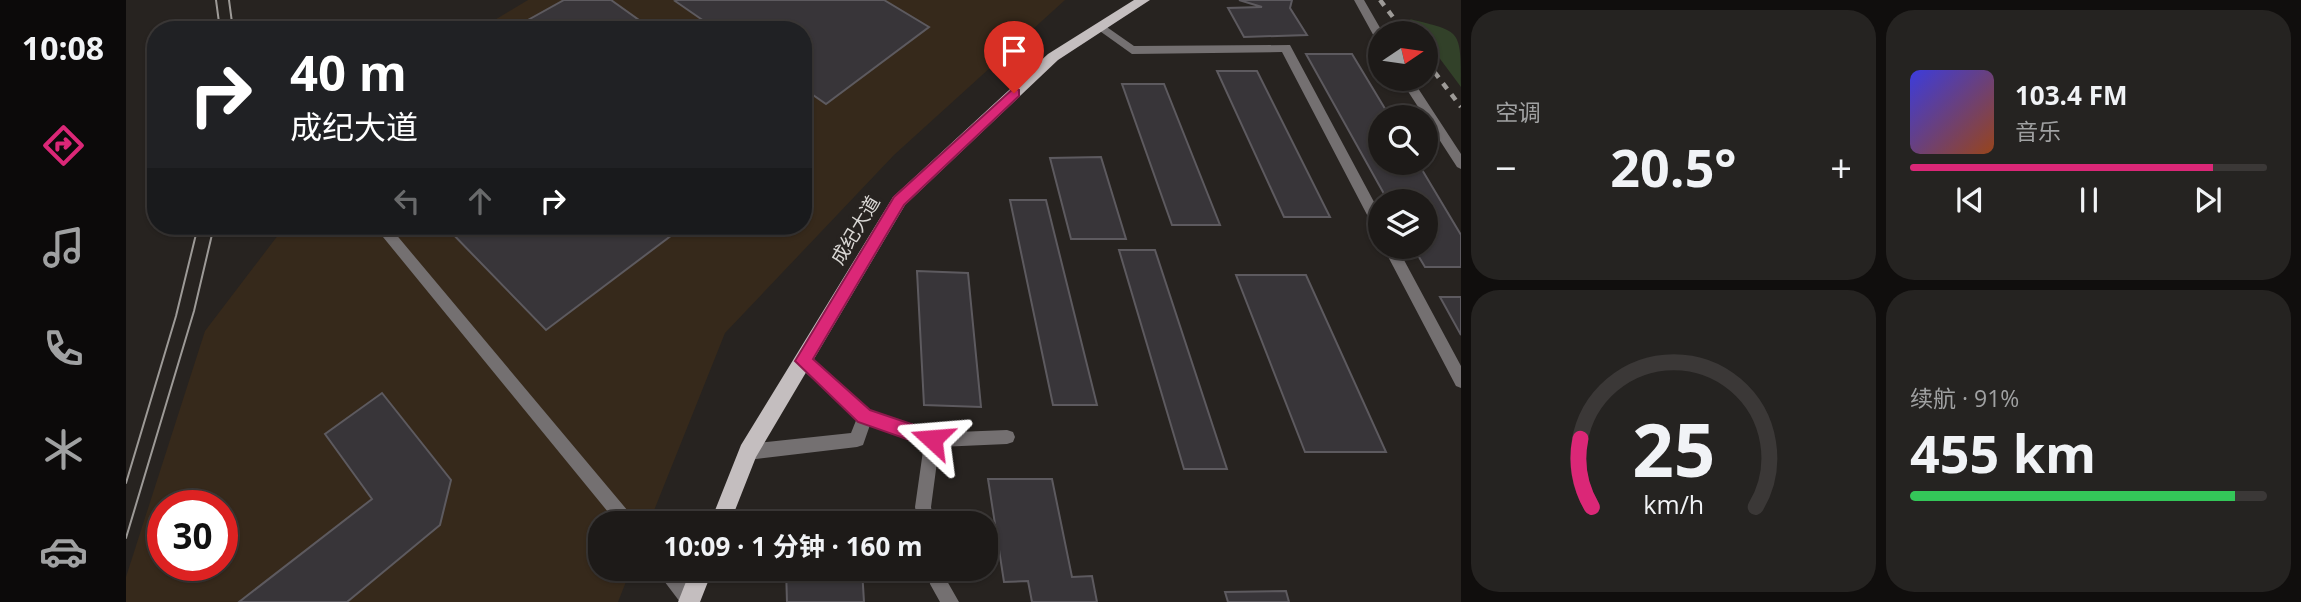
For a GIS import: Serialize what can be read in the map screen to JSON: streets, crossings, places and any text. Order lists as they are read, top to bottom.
{
  "streets": {
    "main road": ["成纪大道"]
  },
  "north": "right",
  "page": {
    "tabs": "10:08",
    "tile": [
      "空调",
      ["续航 · 91%", "455 km"]
    ],
    "turn": ["40 m", "成纪大道"],
    "song": ["103.4 FM", "音乐"],
    "heat": ["−", "20.5°", "+"],
    "limit": "30",
    "trip": "10:09 · 1 分钟 · 160 m",
    "gauge": ["25", "km/h"]
  }
}
